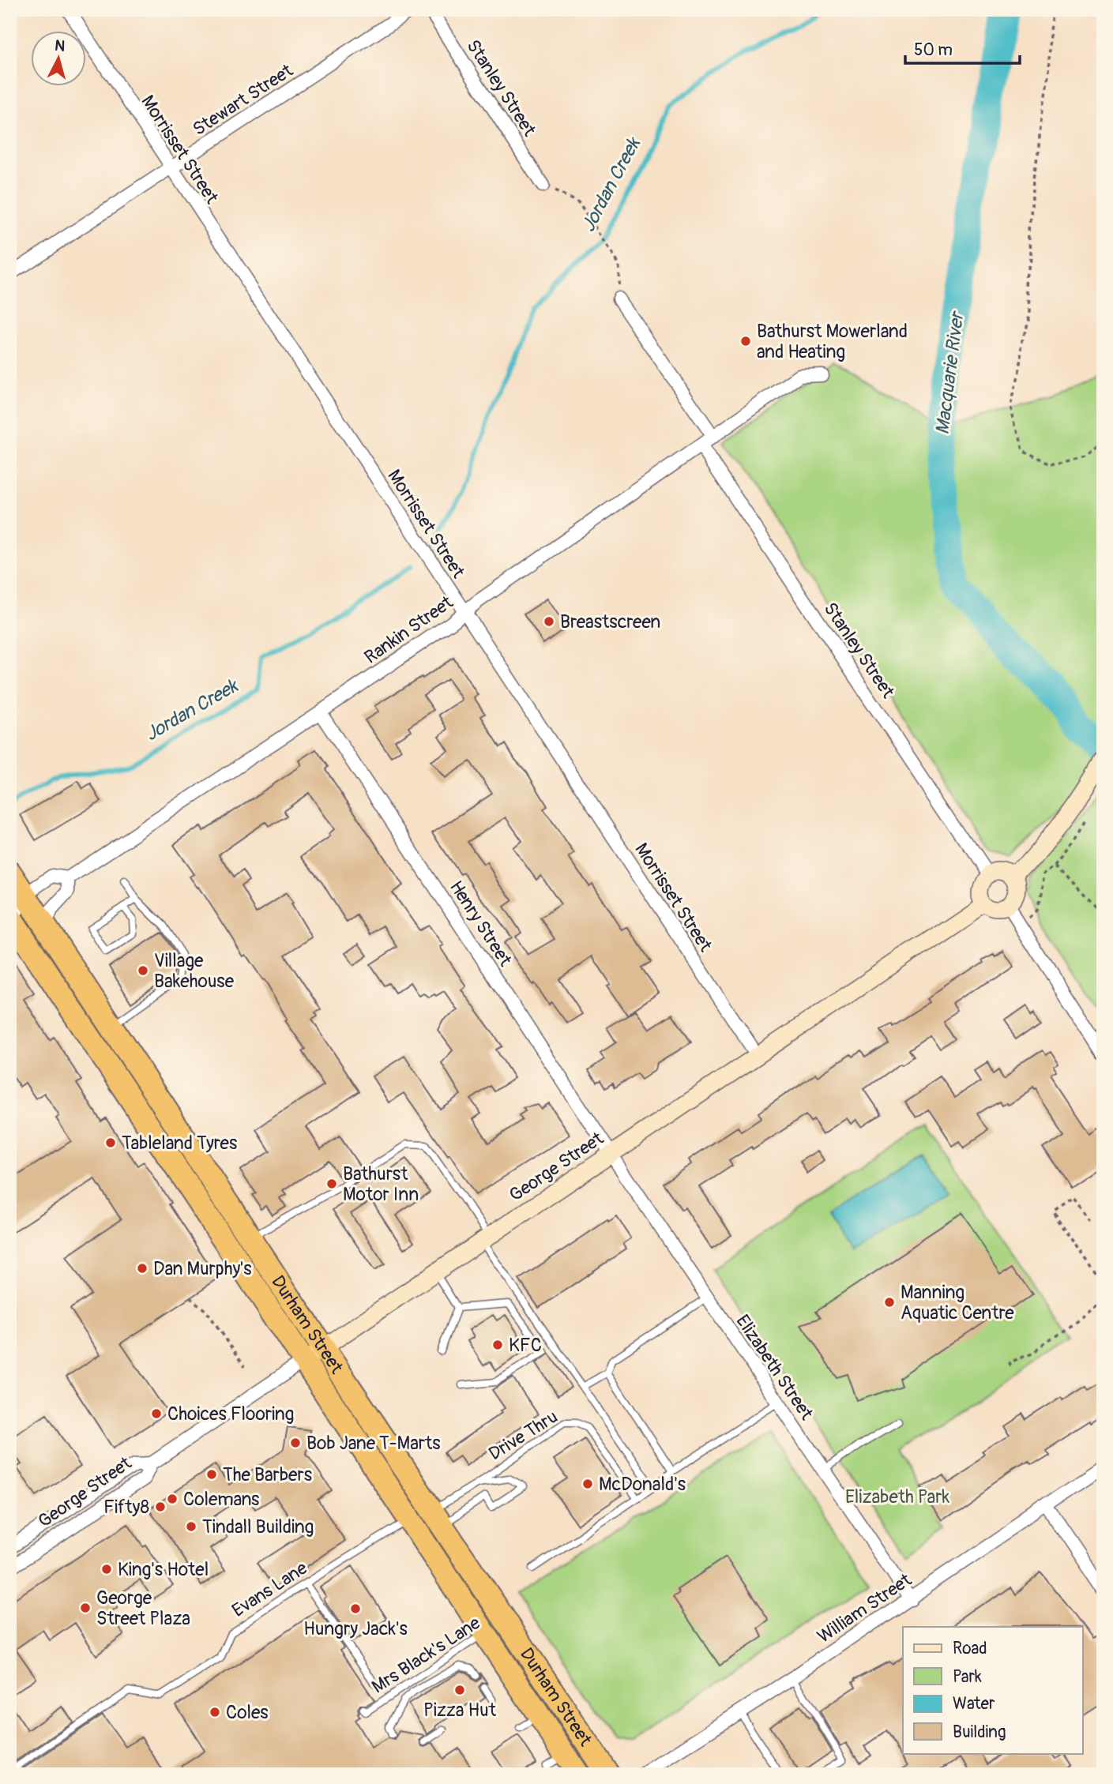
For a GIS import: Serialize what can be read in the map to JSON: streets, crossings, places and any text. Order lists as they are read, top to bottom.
{
  "streets": {
    "highway": ["Durham Street"],
    "main road": ["George Street"],
    "street": [
      "Stanley Street",
      "Stewart Street",
      "Morrisset Street",
      "Rankin Street",
      "Henry Street",
      "Elizabeth Street",
      "William Street"
    ],
    "lane": ["Drive Thru", "Evans Lane", "Mrs Black's Lane"]
  },
  "crossings": [
    ["Stanley Street", "Rankin Street"],
    ["Stanley Street", "George Street"],
    ["Stewart Street", "Morrisset Street"],
    ["Morrisset Street", "Rankin Street"],
    ["Morrisset Street", "George Street"],
    ["Rankin Street", "Henry Street"],
    ["Rankin Street", "Durham Street"],
    ["Henry Street", "George Street"],
    ["Henry Street", "Elizabeth Street"],
    ["George Street", "Durham Street"],
    ["George Street", "Elizabeth Street"],
    ["Durham Street", "Drive Thru"],
    ["Durham Street", "Evans Lane"],
    ["Durham Street", "Mrs Black's Lane"],
    ["Elizabeth Street", "William Street"]
  ],
  "water": ["Jordan Creek", "Macquarie River"],
  "parks": ["Elizabeth Park"],
  "places": [
    "Bathurst Mowerland and Heating",
    "Breastscreen",
    "Village Bakehouse",
    "Tableland Tyres",
    "Bathurst Motor Inn",
    "Dan Murphy's",
    "Manning Aquatic Centre",
    "KFC",
    "Choices Flooring",
    "Bob Jane T-Marts",
    "The Barbers",
    "McDonald's",
    "Colemans",
    "Fifty8",
    "Tindall Building",
    "King's Hotel",
    "George Street Plaza",
    "Hungry Jack's",
    "Pizza Hut",
    "Coles"
  ],
  "legend": [
    "Road",
    "Park",
    "Water",
    "Building"
  ],
  "scale_bar": "50 m",
  "north": "top"
}
